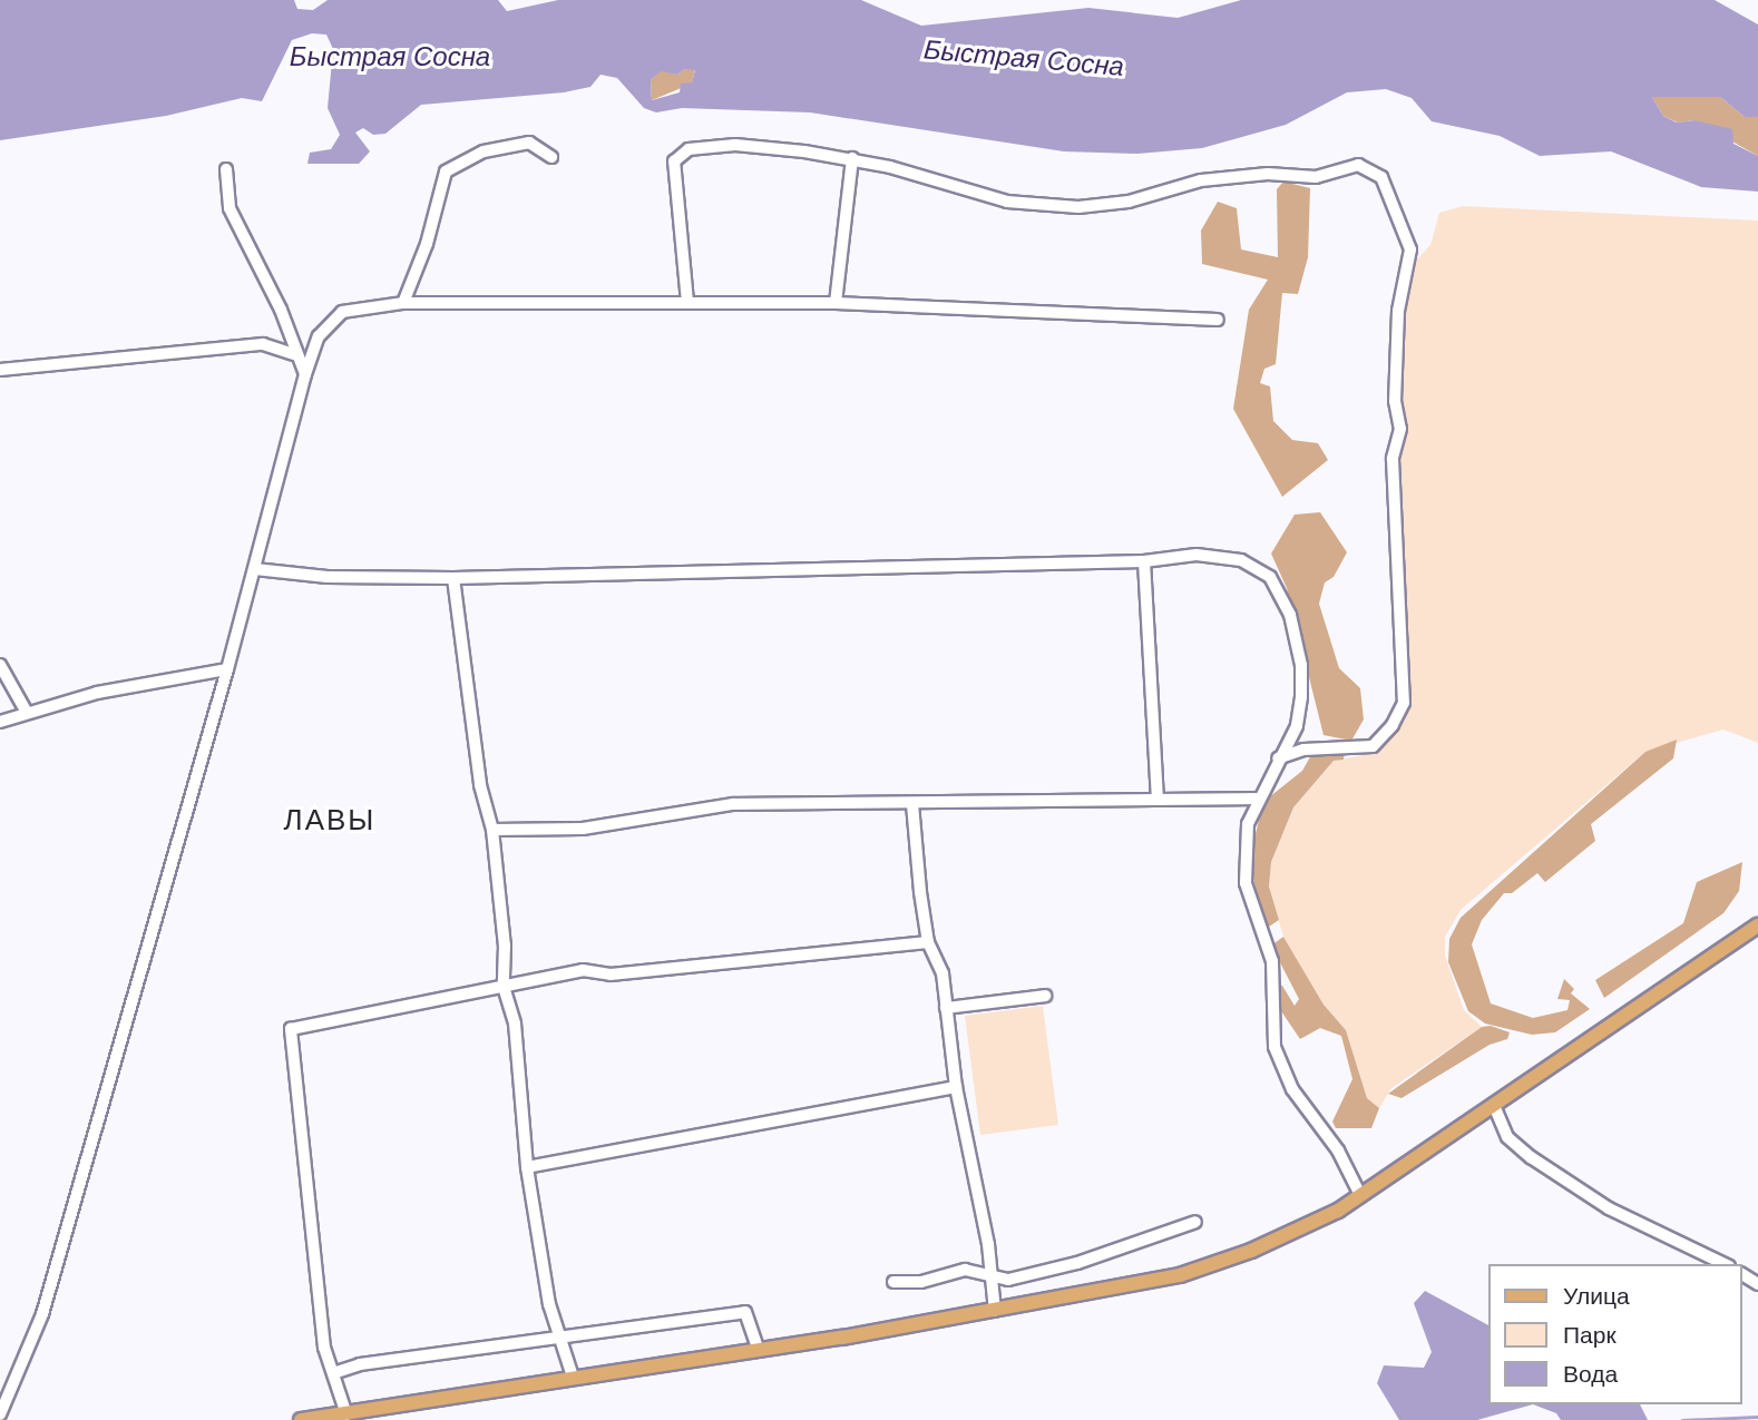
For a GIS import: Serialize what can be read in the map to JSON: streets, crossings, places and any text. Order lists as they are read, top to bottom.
{
  "districts": ["ЛАВЫ"],
  "water": ["Быстрая Сосна"],
  "legend": ["Улица", "Парк", "Вода"]
}
